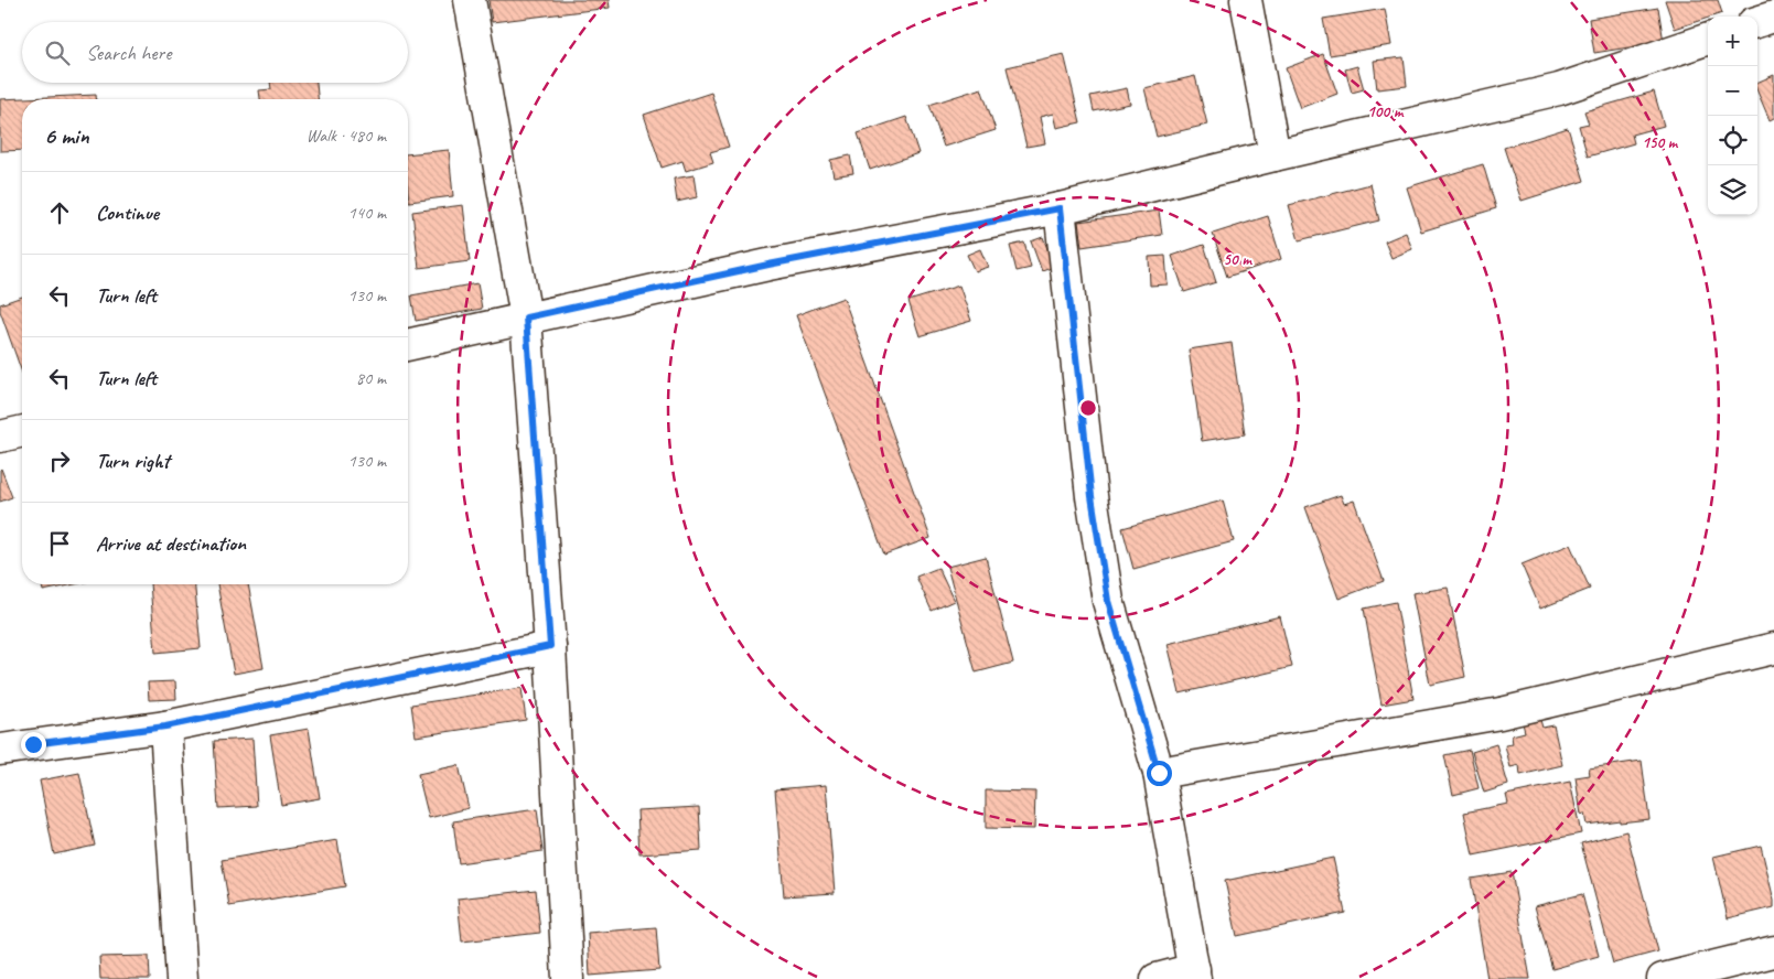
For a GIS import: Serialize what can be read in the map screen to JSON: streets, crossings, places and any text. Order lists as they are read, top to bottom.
{
  "page": {
    "map_buttons": ["+", "−"],
    "search": "Search here",
    "heading": ["6 min", "Walk · 480 m"],
    "list": [
      ["Continue", "140 m"],
      ["Turn left", "130 m"],
      ["Turn left", "80 m"],
      ["Turn right", "130 m"],
      "Arrive at destination"
    ]
  },
  "rings": ["100 m", "150 m", "50 m"]
}
